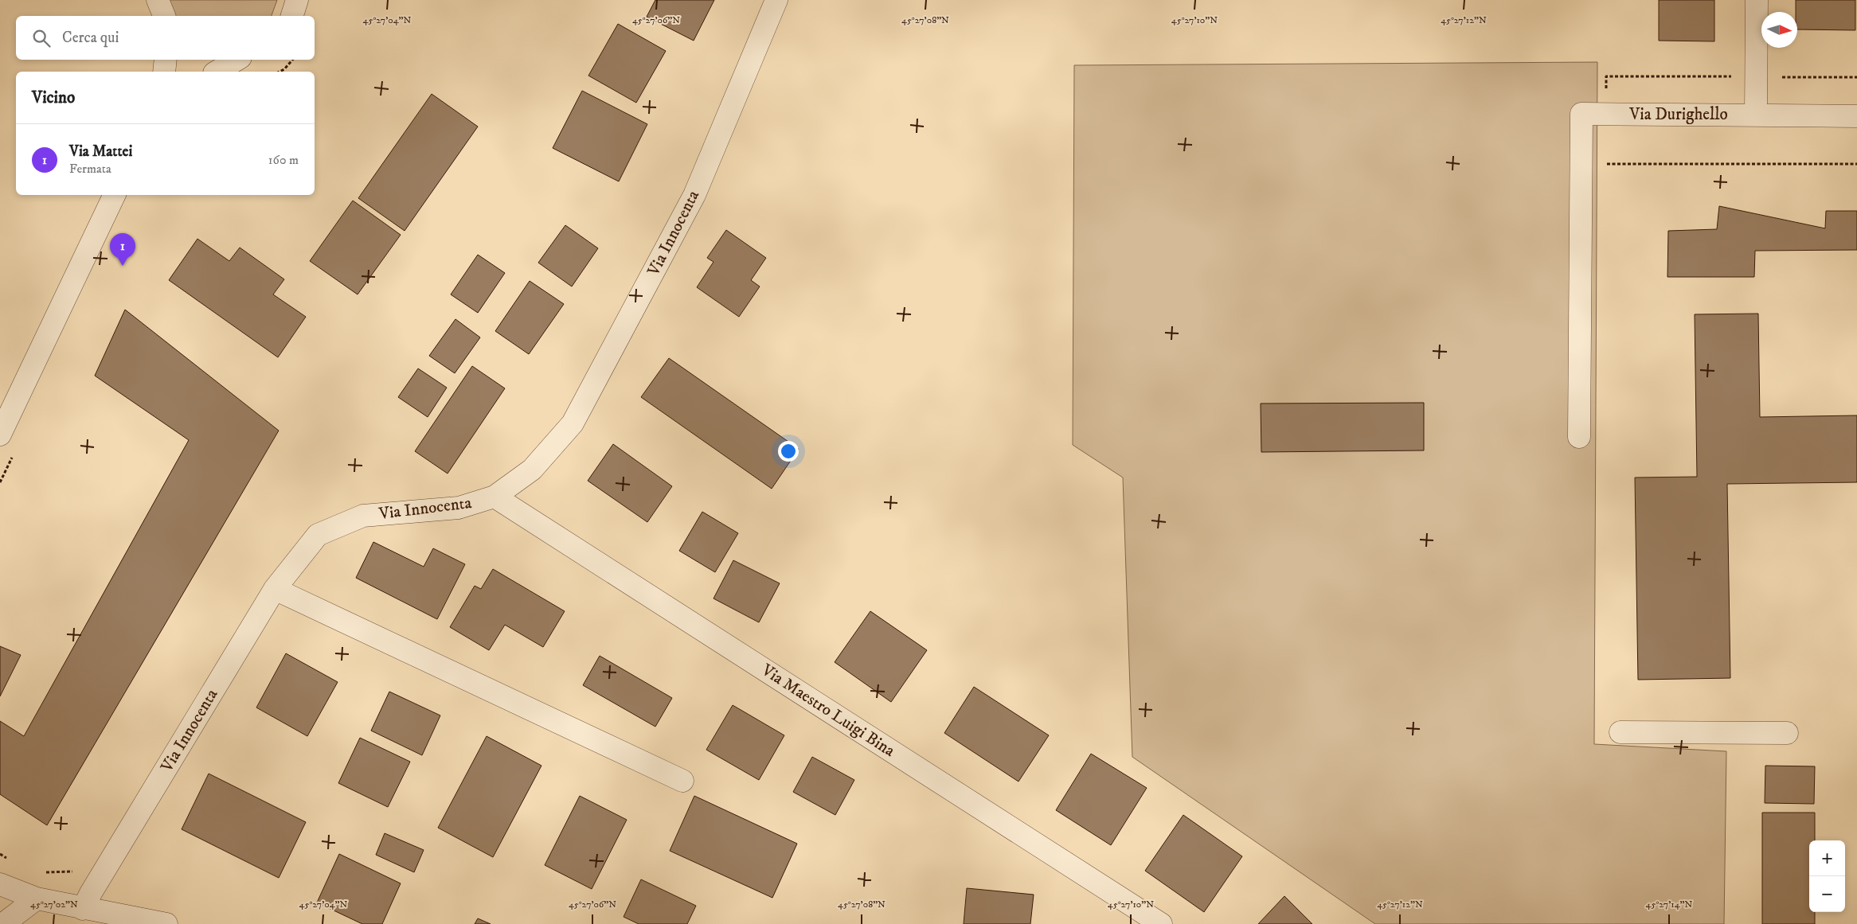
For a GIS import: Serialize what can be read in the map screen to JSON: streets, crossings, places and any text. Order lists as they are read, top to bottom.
{
  "streets": {
    "street": ["Via Durighello", "Via Innocenta", "Via Maestro Luigi Bina"]
  },
  "crossings": [
    ["Via Innocenta", "Via Maestro Luigi Bina"]
  ],
  "north": "right",
  "page": {
    "search": "Cerca qui",
    "heading": "Vicino",
    "list": [
      {
        "mark": "1",
        "name": "Via Mattei",
        "note": "Fermata",
        "value": "160 m"
      }
    ],
    "pins": "1",
    "map_buttons": ["+", "−"]
  },
  "coordinates": [
    "45°27'04\"N",
    "45°27'06\"N",
    "45°27'08\"N",
    "45°27'10\"N",
    "45°27'12\"N",
    "45°27'02\"N",
    "45°27'14\"N"
  ]
}
